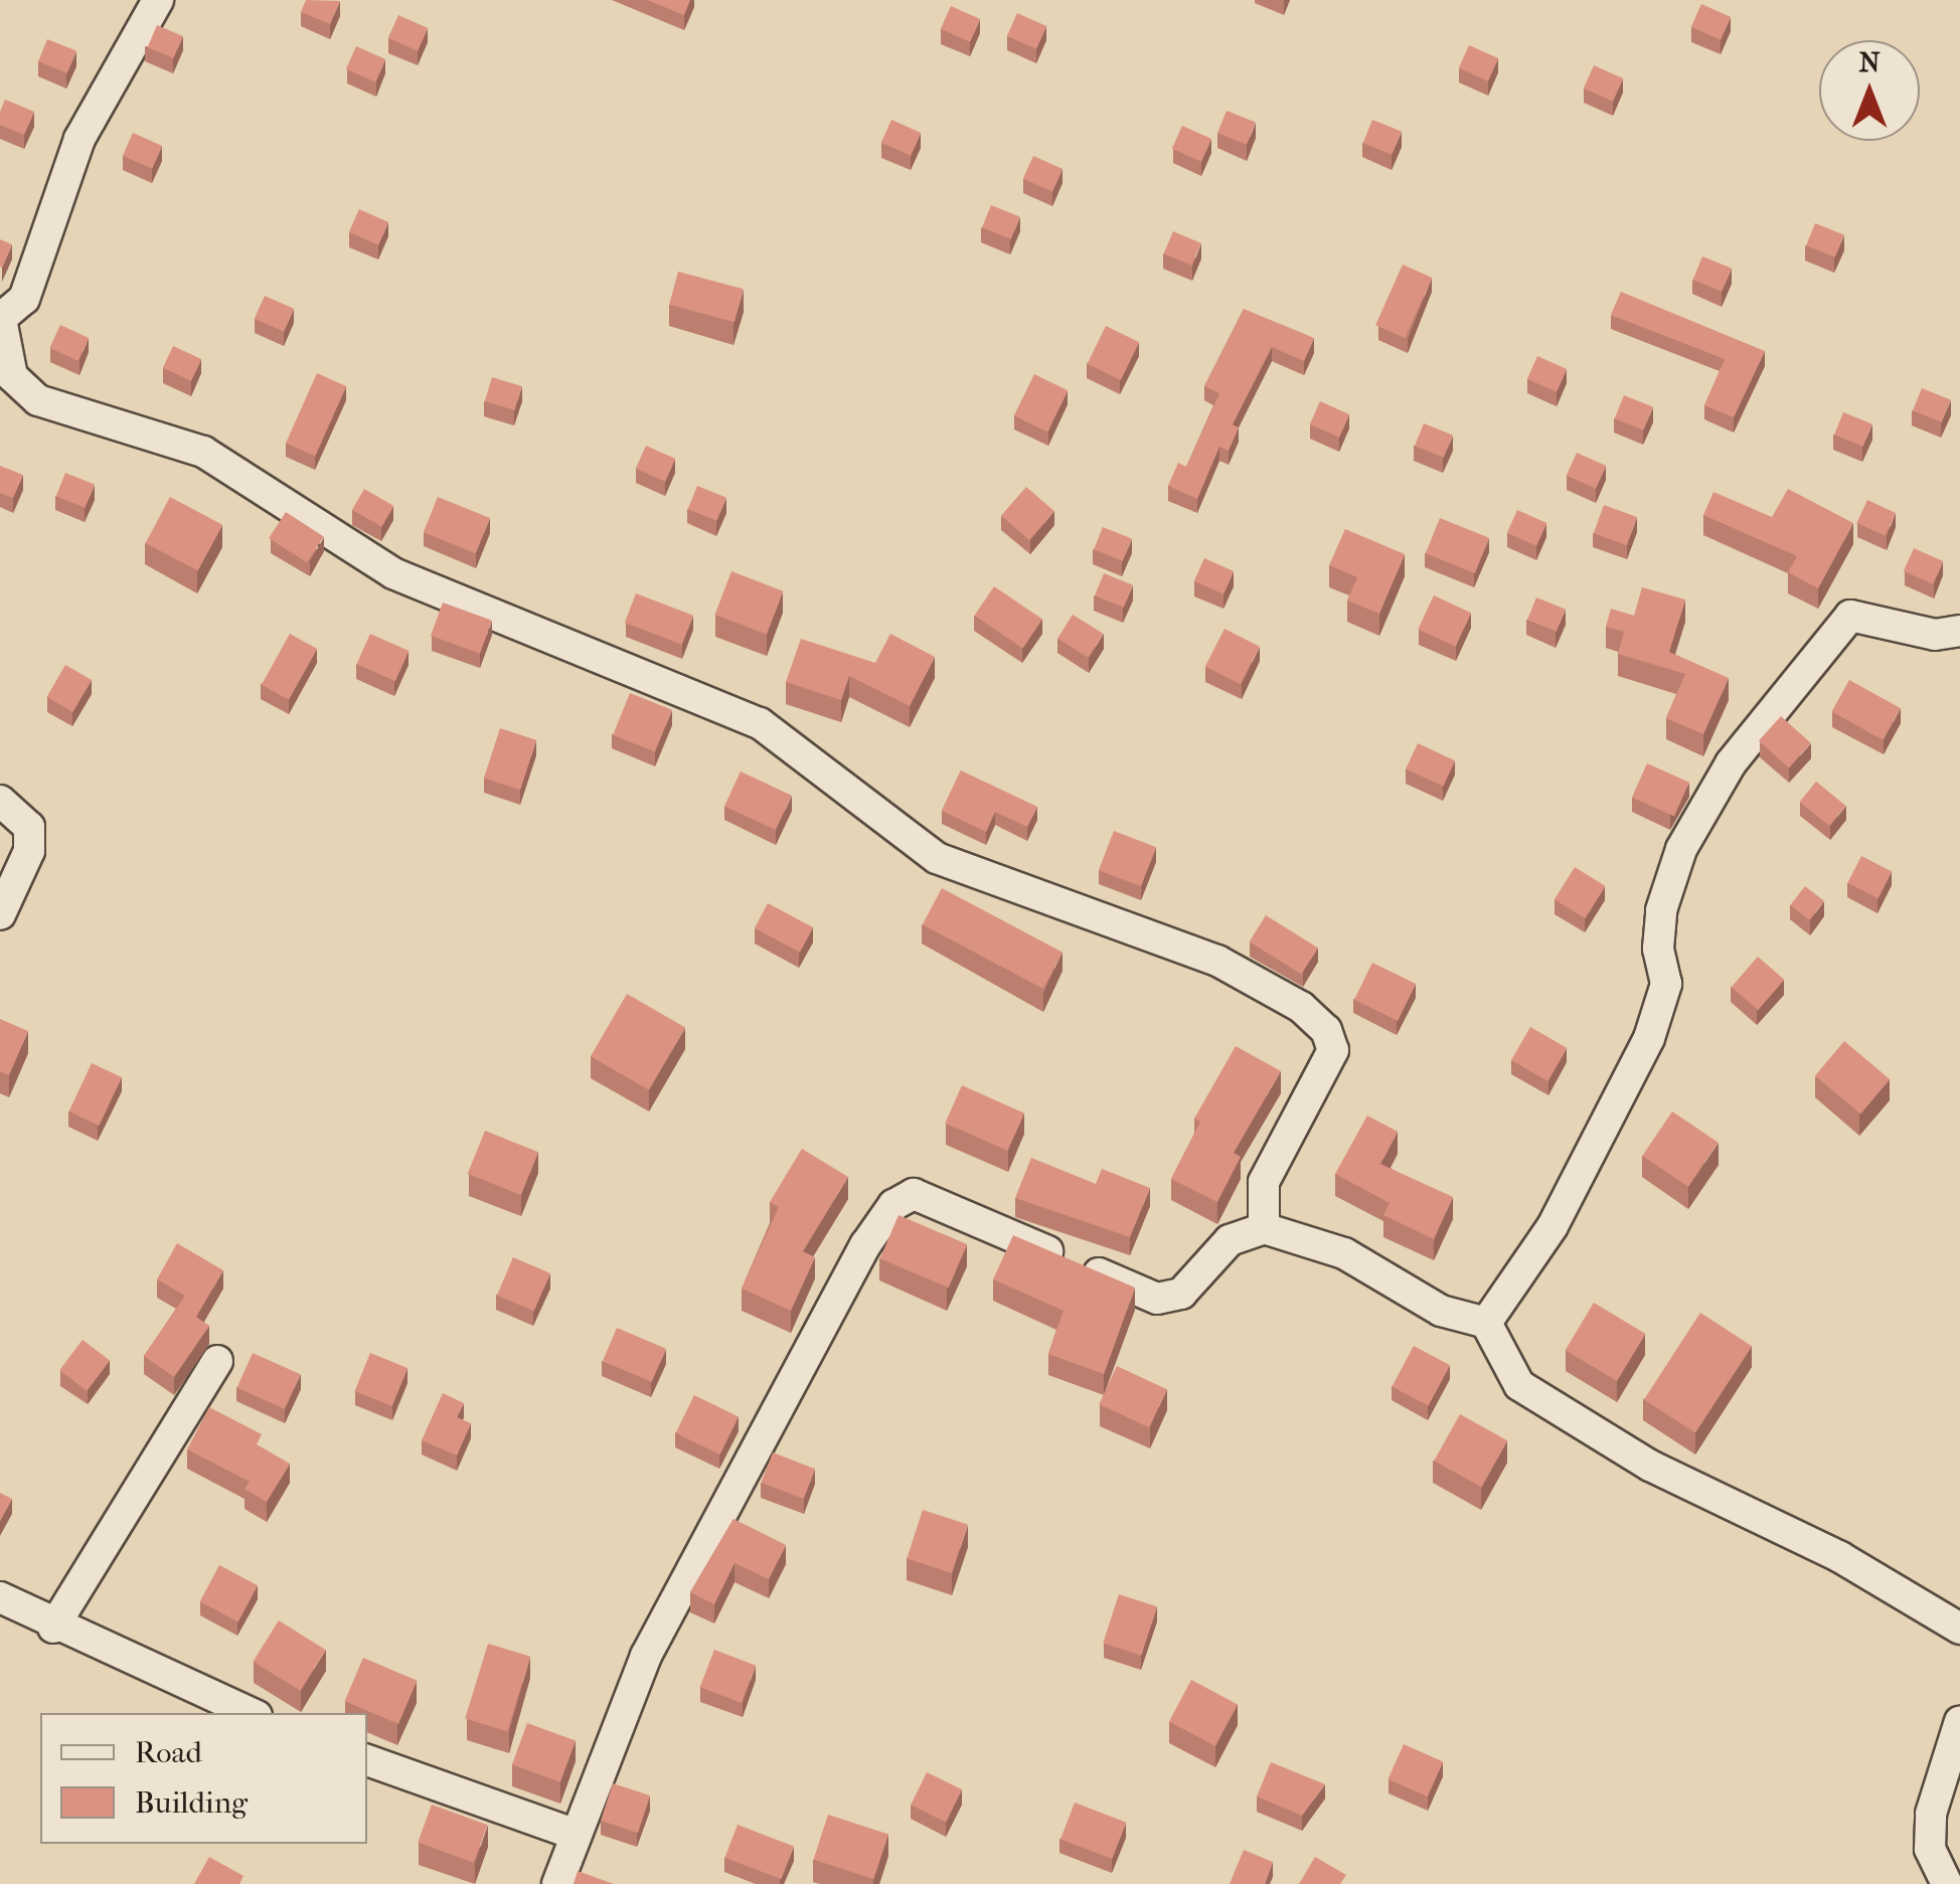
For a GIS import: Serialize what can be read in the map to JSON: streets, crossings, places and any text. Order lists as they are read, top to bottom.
{
  "legend": ["Road", "Building"],
  "north": "top"
}
